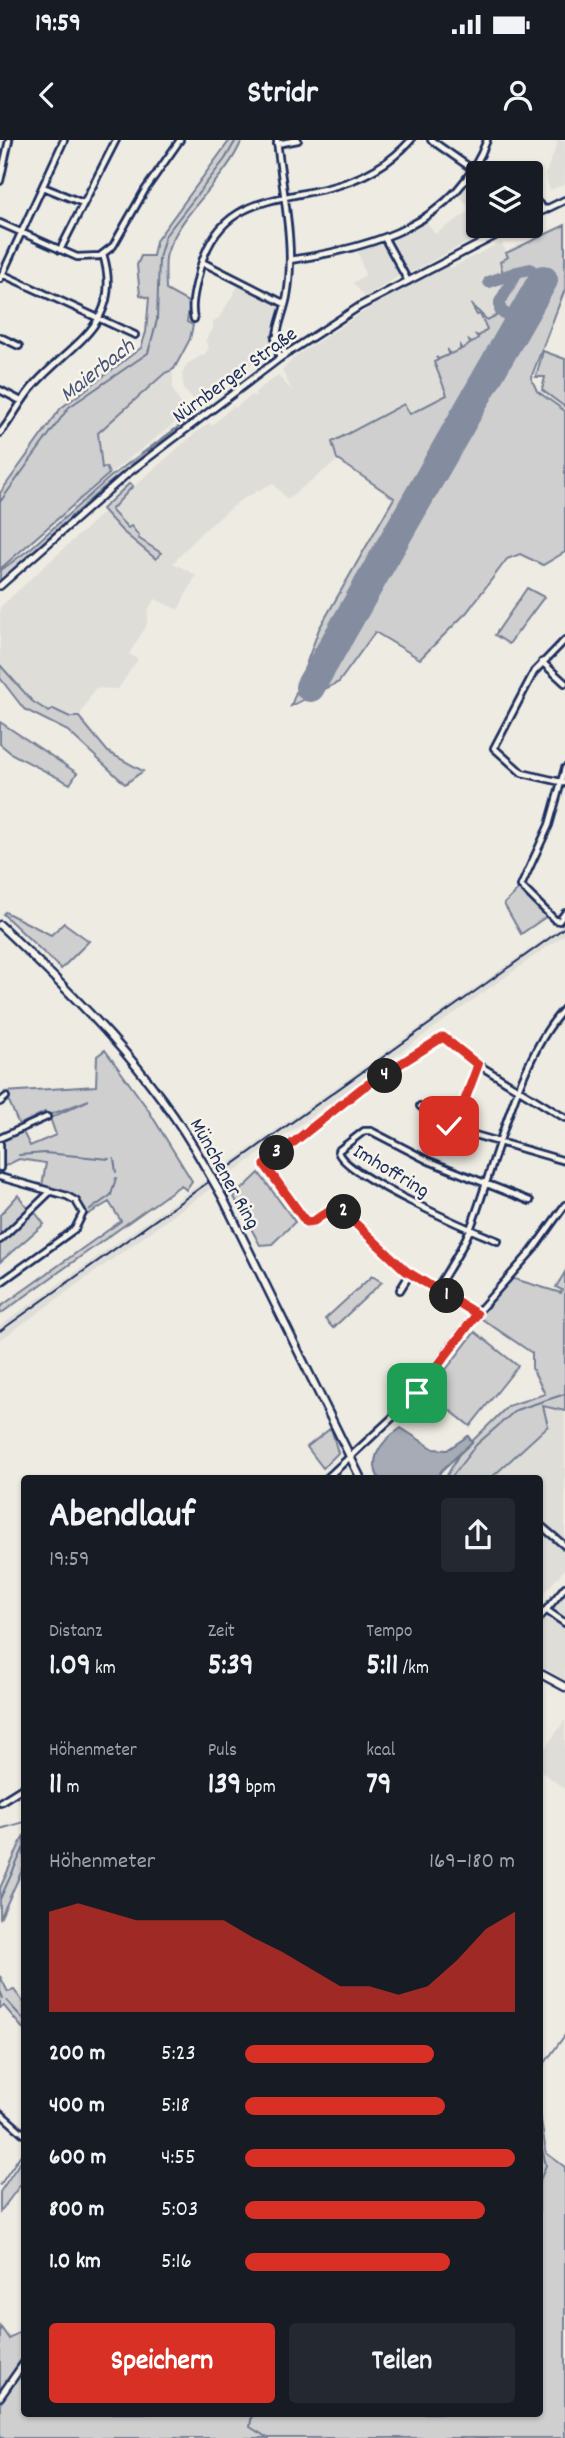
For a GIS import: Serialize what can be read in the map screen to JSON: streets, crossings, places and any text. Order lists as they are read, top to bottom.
{
  "streets": {
    "main road": ["Nürnberger Straße", "Münchener Ring"],
    "street": ["Imhoffring"]
  },
  "water": ["Maierbach"],
  "page": {
    "status": "19:59",
    "header": "Stridr",
    "pins": [
      "4",
      "3",
      "2",
      "1"
    ],
    "heading": ["Abendlauf", "19:59"],
    "stats": [
      ["Distanz", "1.09 km"],
      ["Zeit", "5:39"],
      ["Tempo", "5:11 /km"],
      ["Höhenmeter", "11 m"],
      ["Puls", "139 bpm"],
      ["kcal", "79"]
    ],
    "chart": ["Höhenmeter", "169–180 m"],
    "list": [
      {
        "name": "200 m",
        "note": "5:23"
      },
      {
        "name": "400 m",
        "note": "5:18"
      },
      {
        "name": "600 m",
        "note": "4:55"
      },
      {
        "name": "800 m",
        "note": "5:03"
      },
      {
        "name": "1.0 km",
        "note": "5:16"
      }
    ],
    "buttons": ["Speichern", "Teilen"]
  }
}
